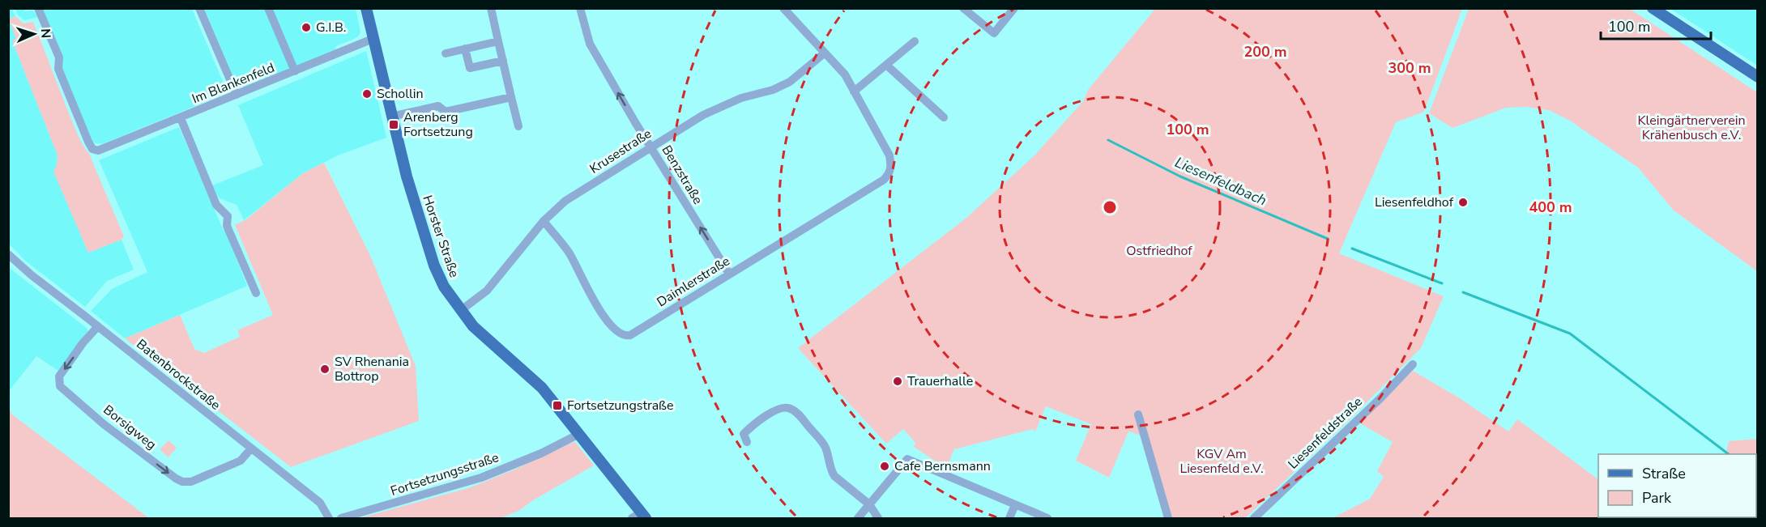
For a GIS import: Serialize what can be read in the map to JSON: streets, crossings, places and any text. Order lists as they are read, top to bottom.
{
  "streets": {
    "main road": ["Horster Straße"],
    "street": [
      "Im Blankenfeld",
      "Krusestraße",
      "Benzstraße",
      "Daimlerstraße",
      "Batenbrockstraße",
      "Borsigweg",
      "Liesenfeldstraße",
      "Fortsetzungsstraße"
    ]
  },
  "crossings": [
    ["Im Blankenfeld", "Horster Straße"],
    ["Krusestraße", "Benzstraße"],
    ["Krusestraße", "Horster Straße"],
    ["Krusestraße", "Daimlerstraße"],
    ["Benzstraße", "Daimlerstraße"],
    ["Horster Straße", "Fortsetzungsstraße"],
    ["Batenbrockstraße", "Borsigweg"]
  ],
  "one_way": ["Benzstraße"],
  "water": ["Liesenfeldbach"],
  "parks": ["Kleingärtnerverein Krähenbusch e.V.", "Ostfriedhof", "KGV Am Liesenfeld e.V."],
  "places": {
    "other": [
      "G.I.B.",
      "Schollin",
      "Liesenfeldhof",
      "SV Rhenania Bottrop",
      "Trauerhalle",
      "Cafe Bernsmann"
    ],
    "transit": ["Arenberg Fortsetzung", "Fortsetzungstraße"]
  },
  "legend": ["Straße", "Park"],
  "scale_bar": "100 m",
  "north": "right",
  "rings": [
    "200 m",
    "300 m",
    "100 m",
    "400 m"
  ]
}
